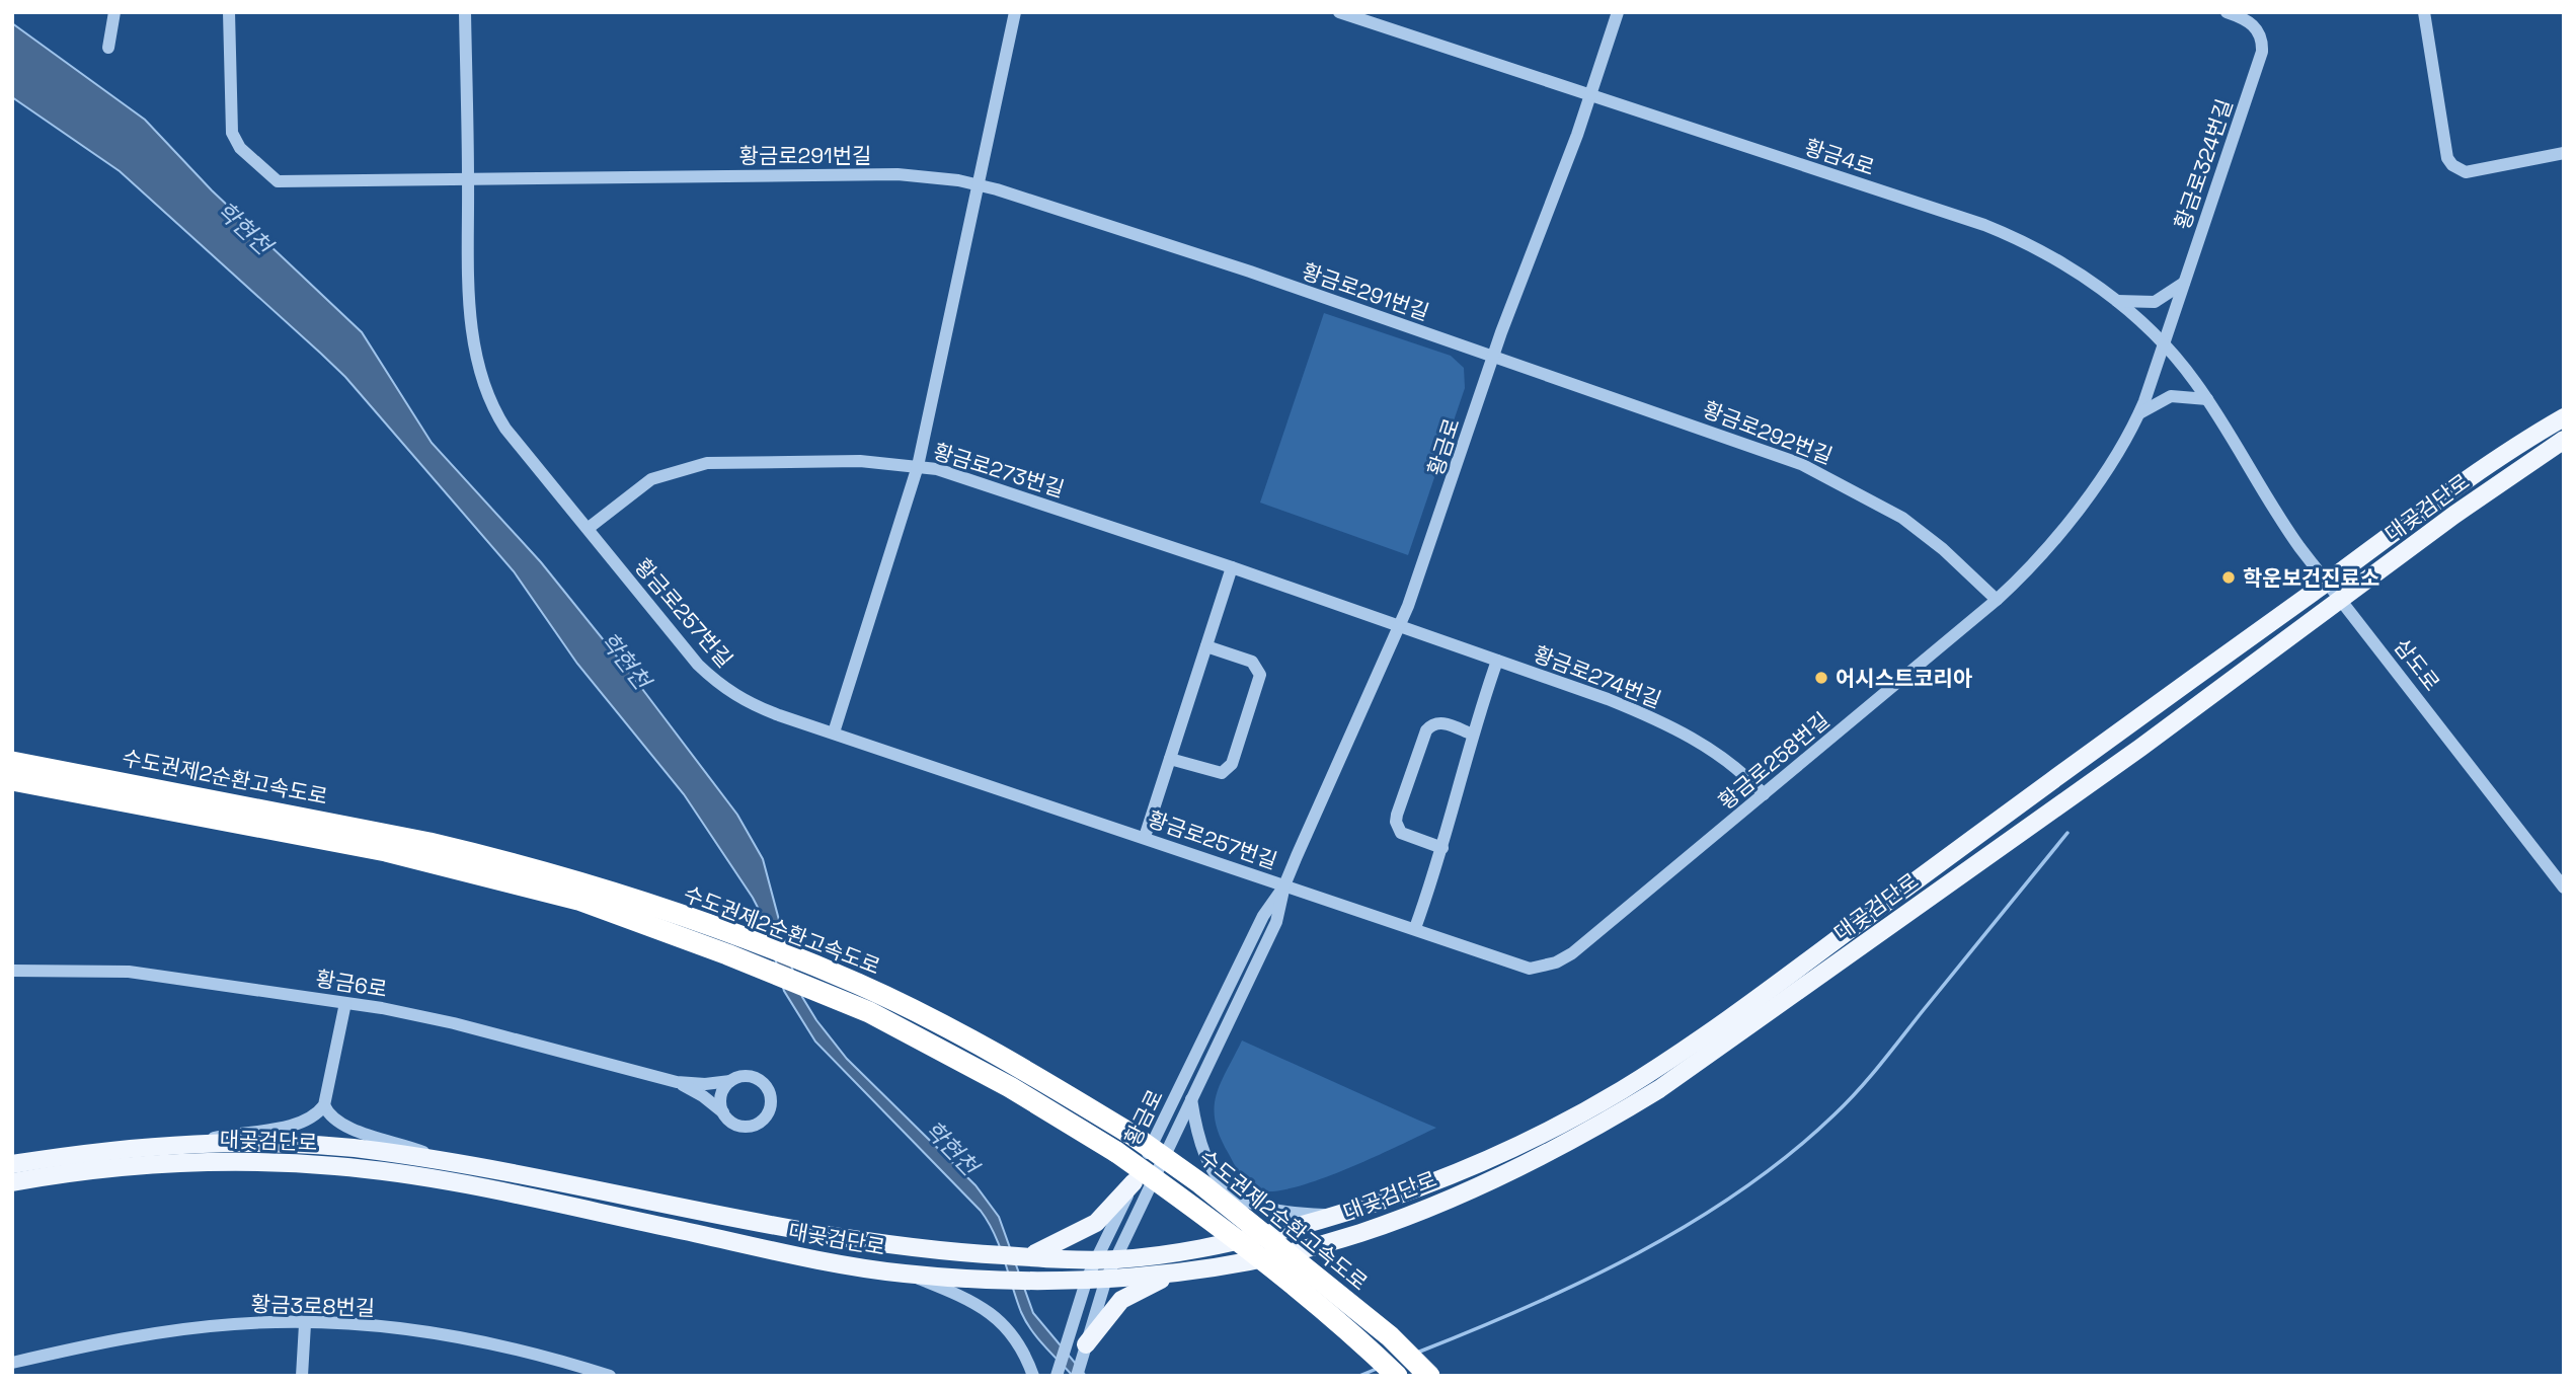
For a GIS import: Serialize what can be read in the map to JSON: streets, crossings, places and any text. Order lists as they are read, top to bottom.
{
  "streets": {
    "highway": ["수도권제2순환고속도로"],
    "main road": ["대곶검단로"],
    "street": [
      "황금로291번길",
      "황금4로",
      "황금로324번길",
      "황금로292번길",
      "황금로",
      "황금로273번길",
      "황금로257번길",
      "삼도로",
      "황금로274번길",
      "황금로258번길",
      "황금6로",
      "황금3로8번길"
    ]
  },
  "crossings": [
    ["황금로291번길", "황금로292번길"],
    ["황금로291번길", "황금로"],
    ["황금로291번길", "황금로257번길"],
    ["황금4로", "황금로324번길"],
    ["황금4로", "황금로"],
    ["황금4로", "삼도로"],
    ["황금4로", "황금로258번길"],
    ["황금로324번길", "황금로258번길"],
    ["황금로292번길", "황금로"],
    ["황금로292번길", "황금로258번길"],
    ["황금로", "황금로273번길"],
    ["황금로", "대곶검단로"],
    ["황금로", "황금로257번길"],
    ["황금로", "황금로274번길"],
    ["황금로", "황금로258번길"],
    ["황금로273번길", "황금로257번길"],
    ["황금로273번길", "황금로274번길"],
    ["대곶검단로", "삼도로"],
    ["황금로257번길", "황금로258번길"],
    ["황금로274번길", "황금로258번길"]
  ],
  "water": ["학현천"],
  "places": ["학운보건진료소", "어시스트코리아"]
}
